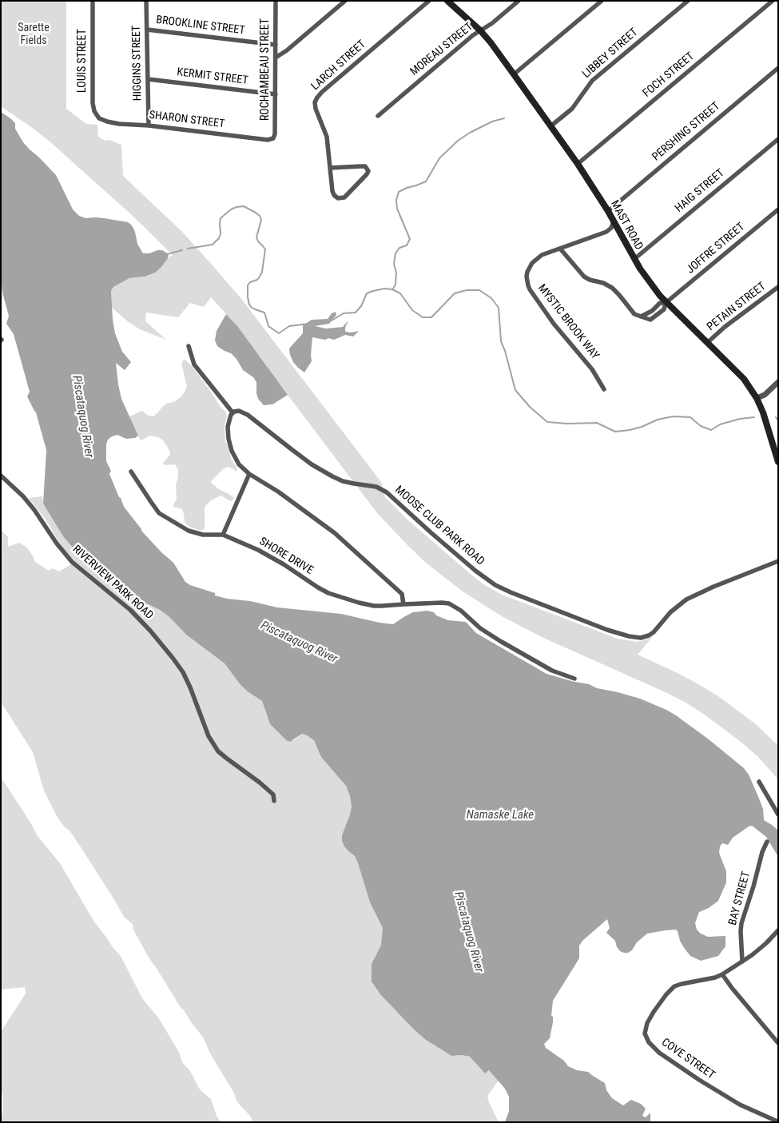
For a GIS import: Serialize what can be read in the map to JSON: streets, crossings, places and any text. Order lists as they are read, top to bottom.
{
  "streets": {
    "main road": ["MAST ROAD"],
    "street": [
      "BROOKLINE STREET",
      "MOREAU STREET",
      "LIBBEY STREET",
      "LOUIS STREET",
      "HIGGINS STREET",
      "LARCH STREET",
      "ROCHAMBEAU STREET",
      "FOCH STREET",
      "KERMIT STREET",
      "SHARON STREET",
      "PERSHING STREET",
      "HAIG STREET",
      "JOFFRE STREET",
      "PETAIN STREET",
      "MYSTIC BROOK WAY",
      "MOOSE CLUB PARK ROAD",
      "SHORE DRIVE",
      "RIVERVIEW PARK ROAD",
      "BAY STREET",
      "COVE STREET"
    ]
  },
  "crossings": [
    ["BROOKLINE STREET", "HIGGINS STREET"],
    ["BROOKLINE STREET", "ROCHAMBEAU STREET"],
    ["MOREAU STREET", "MAST ROAD"],
    ["LIBBEY STREET", "MAST ROAD"],
    ["LOUIS STREET", "SHARON STREET"],
    ["HIGGINS STREET", "KERMIT STREET"],
    ["HIGGINS STREET", "SHARON STREET"],
    ["ROCHAMBEAU STREET", "KERMIT STREET"],
    ["ROCHAMBEAU STREET", "SHARON STREET"],
    ["FOCH STREET", "MAST ROAD"],
    ["PERSHING STREET", "MAST ROAD"],
    ["HAIG STREET", "MAST ROAD"],
    ["MAST ROAD", "JOFFRE STREET"],
    ["MAST ROAD", "PETAIN STREET"],
    ["MAST ROAD", "MYSTIC BROOK WAY"],
    ["BAY STREET", "COVE STREET"]
  ],
  "water": ["Piscataquog River", "Namaske Lake"],
  "parks": ["Sarette Fields"]
}
